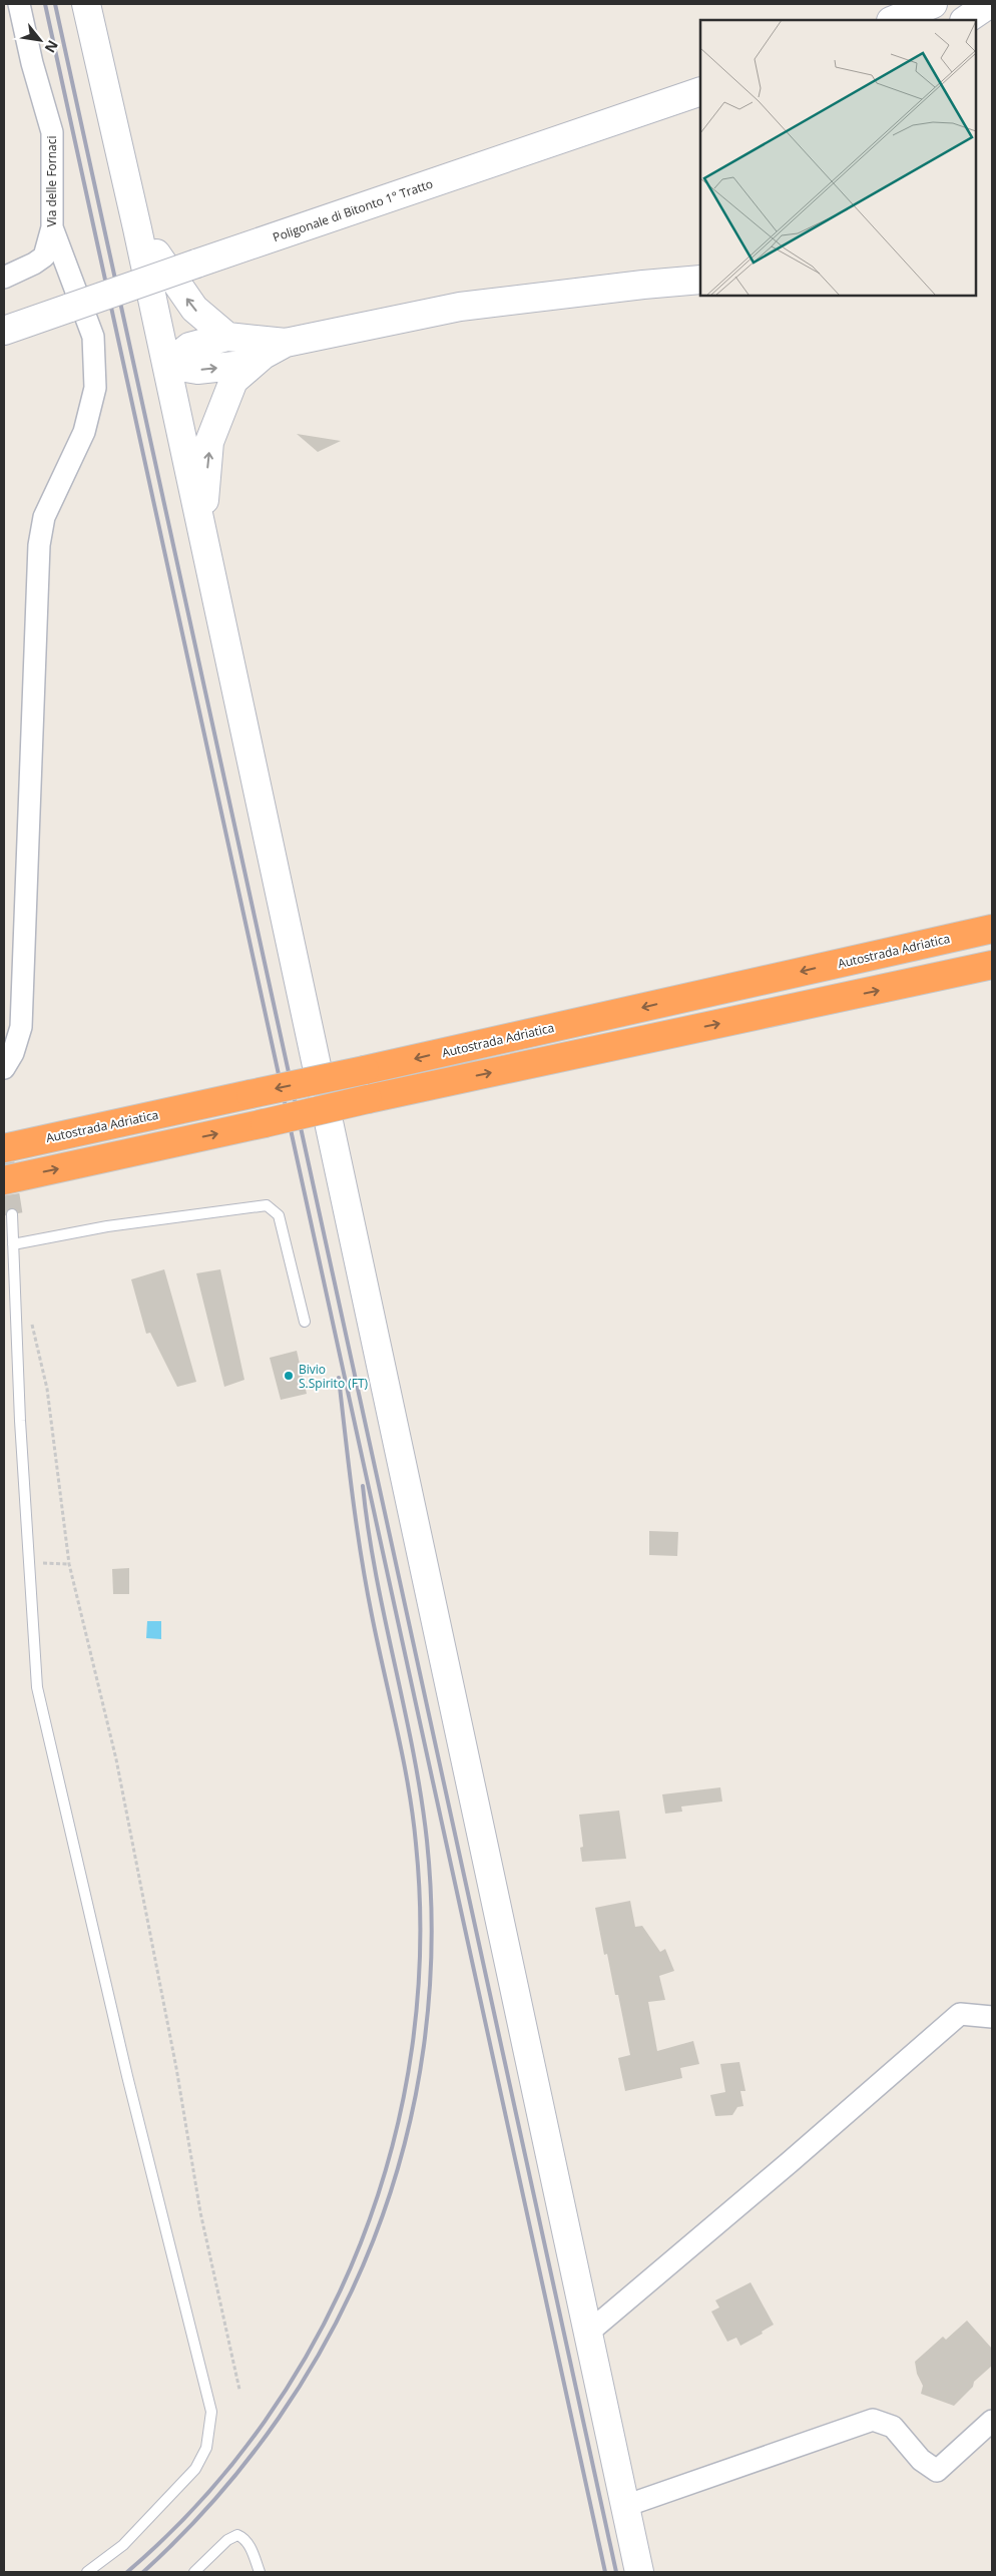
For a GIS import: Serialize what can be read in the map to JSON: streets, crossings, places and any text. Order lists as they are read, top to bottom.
{
  "streets": {
    "highway": ["Autostrada Adriatica"],
    "main road": ["Poligonale di Bitonto 1° Tratto"],
    "street": ["Via delle Fornaci"]
  },
  "places": ["Bivio S.Spirito (FT)"],
  "north": "bottom right"
}
